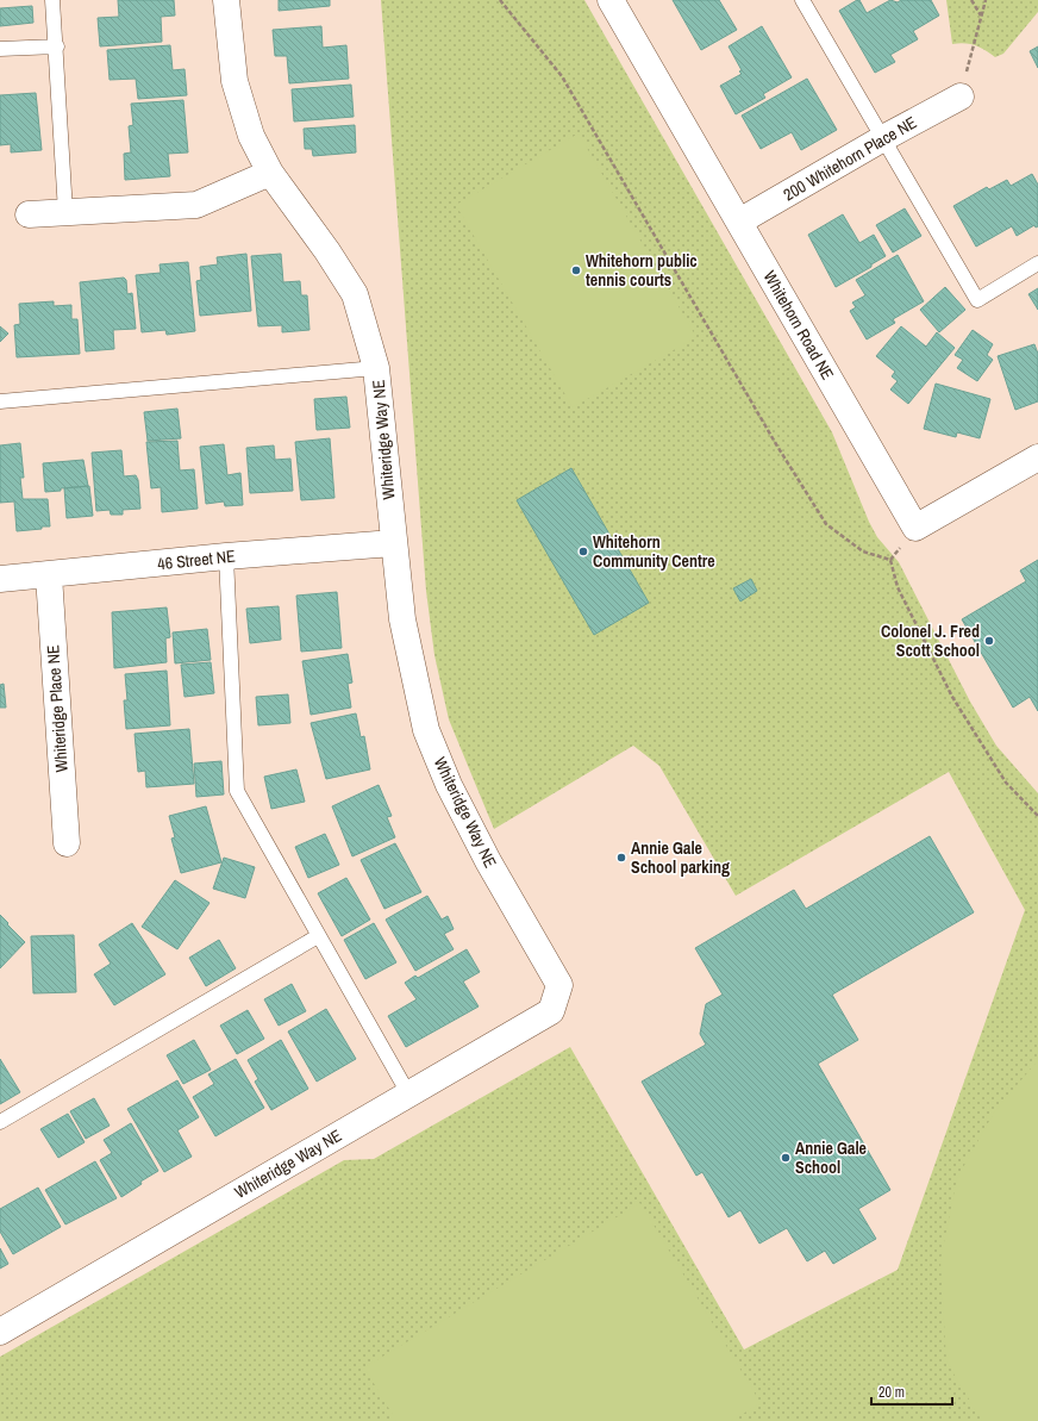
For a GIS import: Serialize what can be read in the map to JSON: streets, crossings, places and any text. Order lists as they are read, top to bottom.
{
  "streets": {
    "street": [
      "200 Whitehorn Place NE",
      "Whitehorn Road NE",
      "Whiteridge Way NE",
      "46 Street NE",
      "Whiteridge Place NE"
    ]
  },
  "crossings": [
    ["200 Whitehorn Place NE", "Whitehorn Road NE"],
    ["Whiteridge Way NE", "46 Street NE"],
    ["46 Street NE", "Whiteridge Place NE"]
  ],
  "places": [
    "Whitehorn public tennis courts",
    "Whitehorn Community Centre",
    "Colonel J. Fred Scott School",
    "Annie Gale School parking",
    "Annie Gale School"
  ],
  "scale_bar": "20 m"
}
